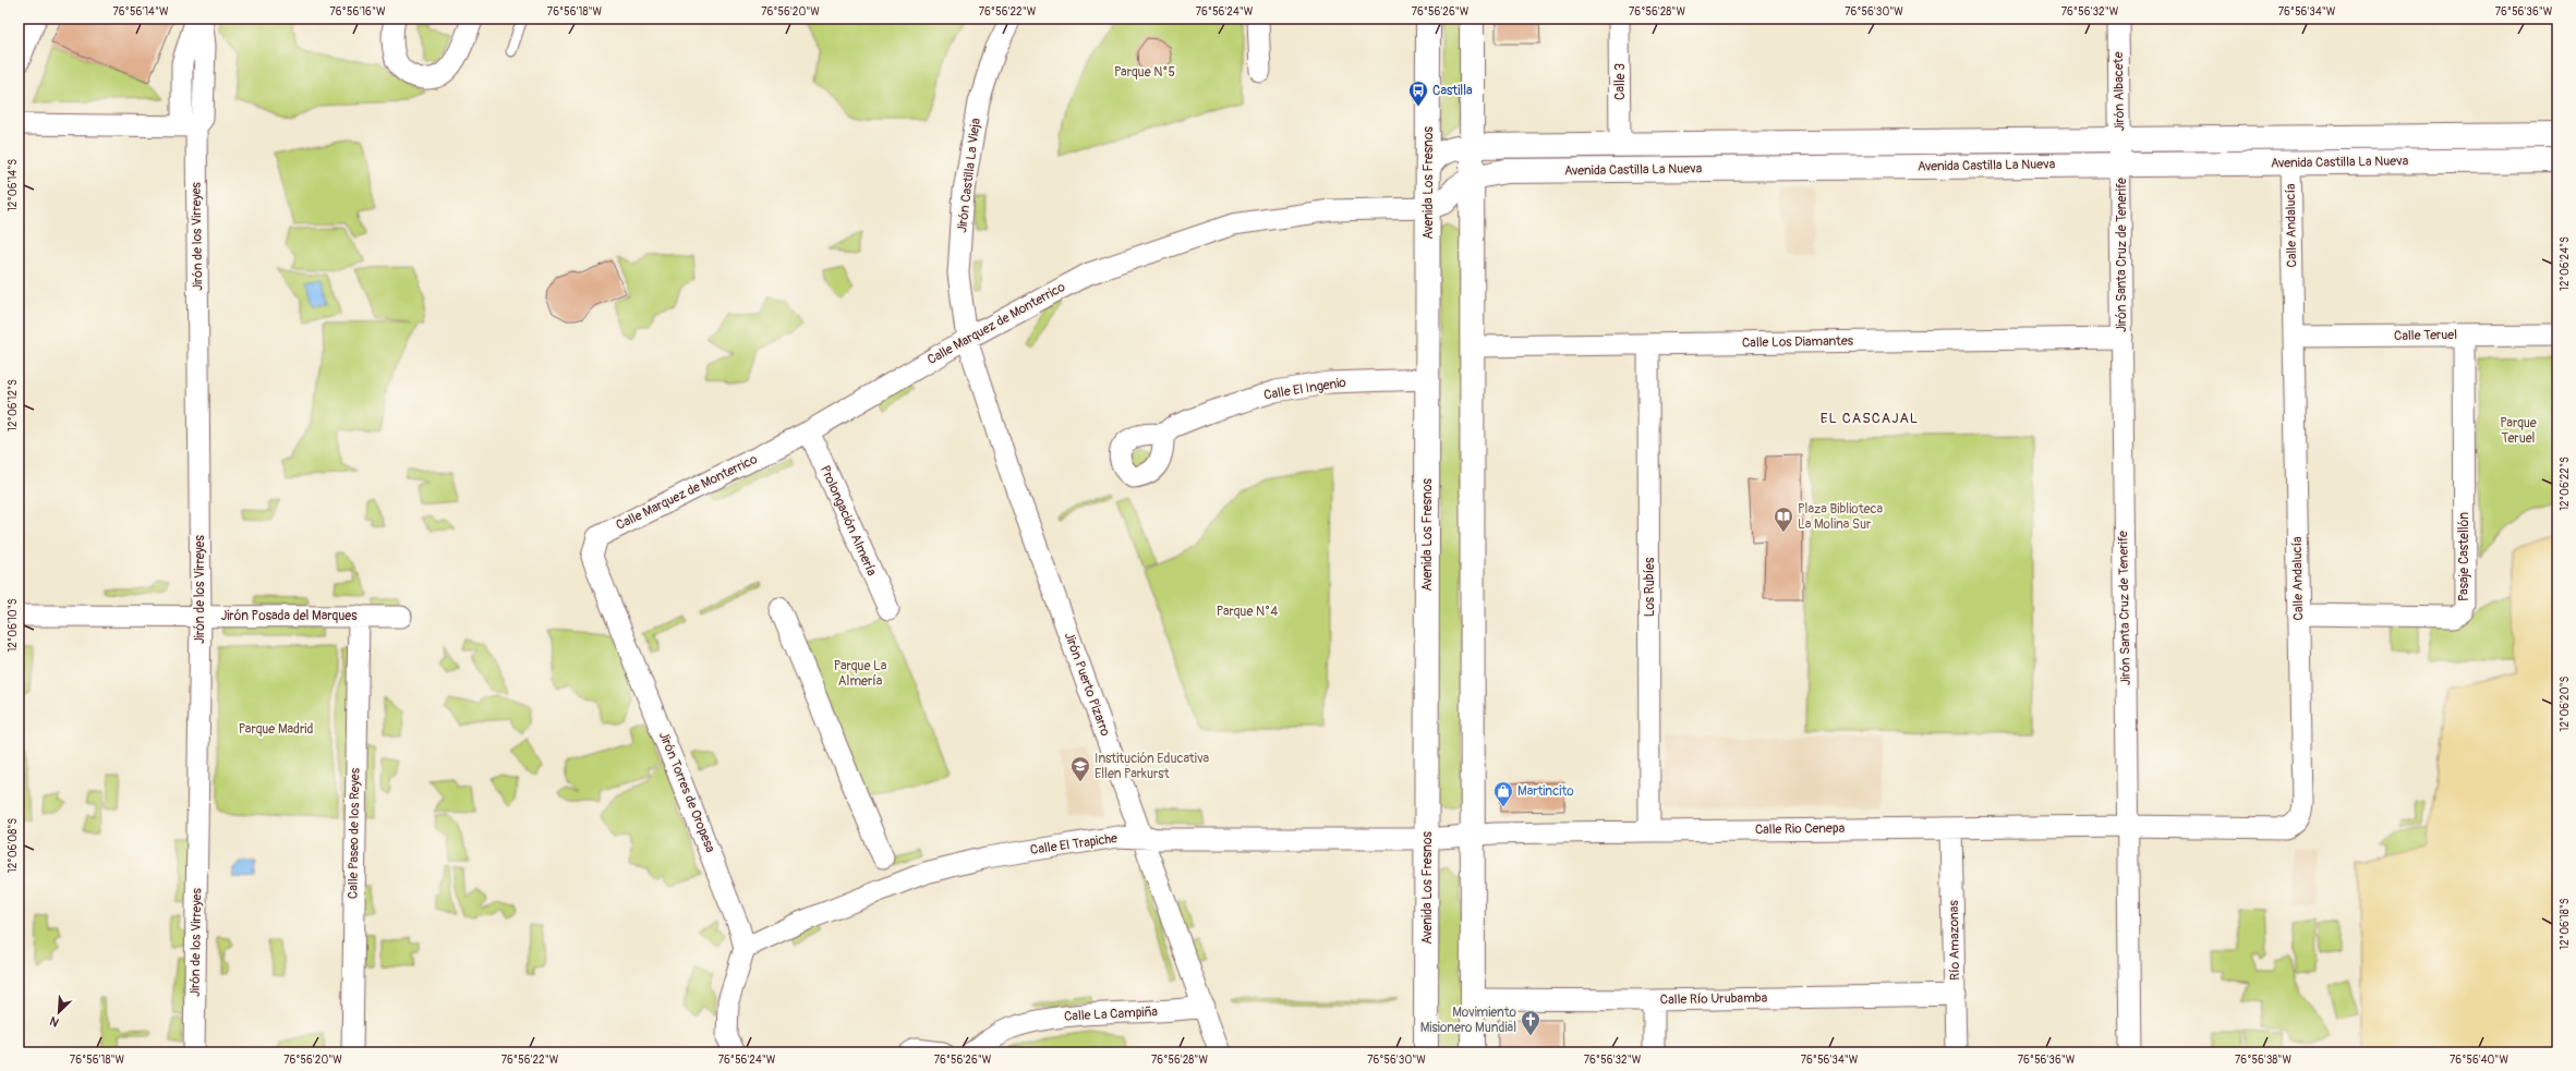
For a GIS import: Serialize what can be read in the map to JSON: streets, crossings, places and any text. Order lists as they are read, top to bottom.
{
  "streets": {
    "street": [
      "Calle 3",
      "Jirón Albacete",
      "Avenida Castilla La Nueva",
      "Jirón Castilla La Vieja",
      "Avenida Los Fresnos",
      "Calle Andalucía",
      "Jirón de los Virreyes",
      "Jirón Santa Cruz de Tenerife",
      "Calle Marquez de Monterrico",
      "Calle Teruel",
      "Calle Los Diamantes",
      "Calle El Ingenio",
      "Prolongación Almería",
      "Pasaje Castellón",
      "Los Rubíes",
      "Jirón Posada del Marques",
      "Jirón Puerto Pizarro",
      "Jirón Torres de Oropesa",
      "Calle Rio Cenepa",
      "Calle Paseo de los Reyes",
      "Calle El Trapiche",
      "Río Amazonas",
      "Calle Río Urubamba",
      "Calle La Campiña"
    ]
  },
  "crossings": [
    ["Calle 3", "Avenida Castilla La Nueva"],
    ["Jirón Albacete", "Avenida Castilla La Nueva"],
    ["Jirón Albacete", "Jirón Santa Cruz de Tenerife"],
    ["Avenida Castilla La Nueva", "Avenida Los Fresnos"],
    ["Avenida Castilla La Nueva", "Calle Andalucía"],
    ["Avenida Castilla La Nueva", "Jirón Santa Cruz de Tenerife"],
    ["Avenida Castilla La Nueva", "Calle Marquez de Monterrico"],
    ["Jirón Castilla La Vieja", "Calle Marquez de Monterrico"],
    ["Jirón Castilla La Vieja", "Jirón Puerto Pizarro"],
    ["Avenida Los Fresnos", "Calle Marquez de Monterrico"],
    ["Avenida Los Fresnos", "Calle El Ingenio"],
    ["Avenida Los Fresnos", "Calle El Trapiche"],
    ["Calle Andalucía", "Jirón Santa Cruz de Tenerife"],
    ["Calle Andalucía", "Calle Teruel"],
    ["Calle Andalucía", "Pasaje Castellón"],
    ["Calle Andalucía", "Calle Rio Cenepa"],
    ["Jirón de los Virreyes", "Jirón Posada del Marques"],
    ["Jirón Santa Cruz de Tenerife", "Calle Los Diamantes"],
    ["Jirón Santa Cruz de Tenerife", "Calle Rio Cenepa"],
    ["Calle Marquez de Monterrico", "Prolongación Almería"],
    ["Calle Marquez de Monterrico", "Jirón Puerto Pizarro"],
    ["Calle Marquez de Monterrico", "Jirón Torres de Oropesa"],
    ["Calle Teruel", "Pasaje Castellón"],
    ["Calle Los Diamantes", "Los Rubíes"],
    ["Los Rubíes", "Calle Rio Cenepa"],
    ["Jirón Posada del Marques", "Calle Paseo de los Reyes"],
    ["Jirón Puerto Pizarro", "Calle El Trapiche"],
    ["Jirón Puerto Pizarro", "Calle La Campiña"],
    ["Jirón Torres de Oropesa", "Calle El Trapiche"],
    ["Calle Rio Cenepa", "Calle El Trapiche"],
    ["Calle Rio Cenepa", "Río Amazonas"],
    ["Río Amazonas", "Calle Río Urubamba"]
  ],
  "districts": ["EL CASCAJAL"],
  "parks": [
    "Parque N°5",
    "Parque Teruel",
    "Parque N°4",
    "Parque La Almería",
    "Parque Madrid"
  ],
  "places": {
    "bus stop": ["Castilla"],
    "library": ["Plaza Biblioteca La Molina Sur"],
    "school or university": ["Institución Educativa Ellen Parkurst"],
    "shop": ["Martincito"],
    "church": ["Movimiento Misionero Mundial"]
  },
  "north": "bottom left",
  "coordinates": [
    "76°56'14\"W",
    "76°56'16\"W",
    "76°56'18\"W",
    "76°56'20\"W",
    "76°56'22\"W",
    "76°56'24\"W",
    "76°56'26\"W",
    "76°56'28\"W",
    "76°56'30\"W",
    "76°56'32\"W",
    "76°56'34\"W",
    "76°56'36\"W",
    "12°06'14\"S",
    "12°06'24\"S",
    "12°06'12\"S",
    "12°06'22\"S",
    "12°06'10\"S",
    "12°06'20\"S",
    "12°06'08\"S",
    "12°06'18\"S",
    "76°56'38\"W",
    "76°56'40\"W"
  ]
}
